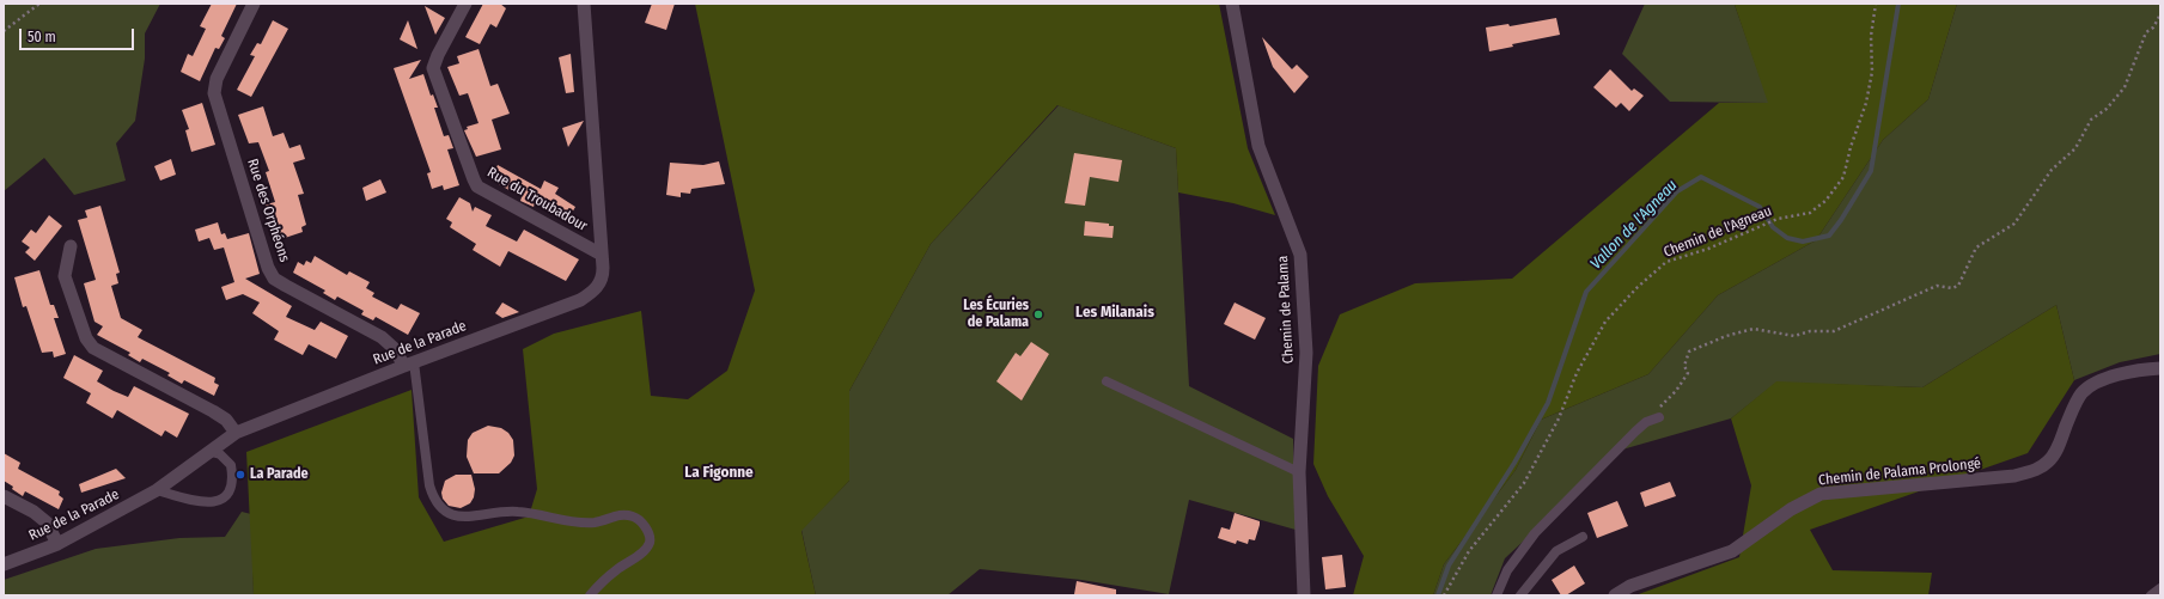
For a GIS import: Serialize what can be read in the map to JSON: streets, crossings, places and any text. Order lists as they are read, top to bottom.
{
  "streets": {
    "street": [
      "Rue du Troubadour",
      "Rue des Orphéons",
      "Chemin de Palama",
      "Rue de la Parade",
      "Chemin de Palama Prolongé"
    ],
    "path": ["Chemin de l'Agneau"]
  },
  "crossings": [
    ["Rue du Troubadour", "Rue de la Parade"],
    ["Rue des Orphéons", "Rue de la Parade"]
  ],
  "districts": ["Les Milanais", "La Figonne"],
  "water": ["Vallon de l'Agneau"],
  "places": ["Les Écuries de Palama", "La Parade"],
  "scale_bar": "50 m"
}
